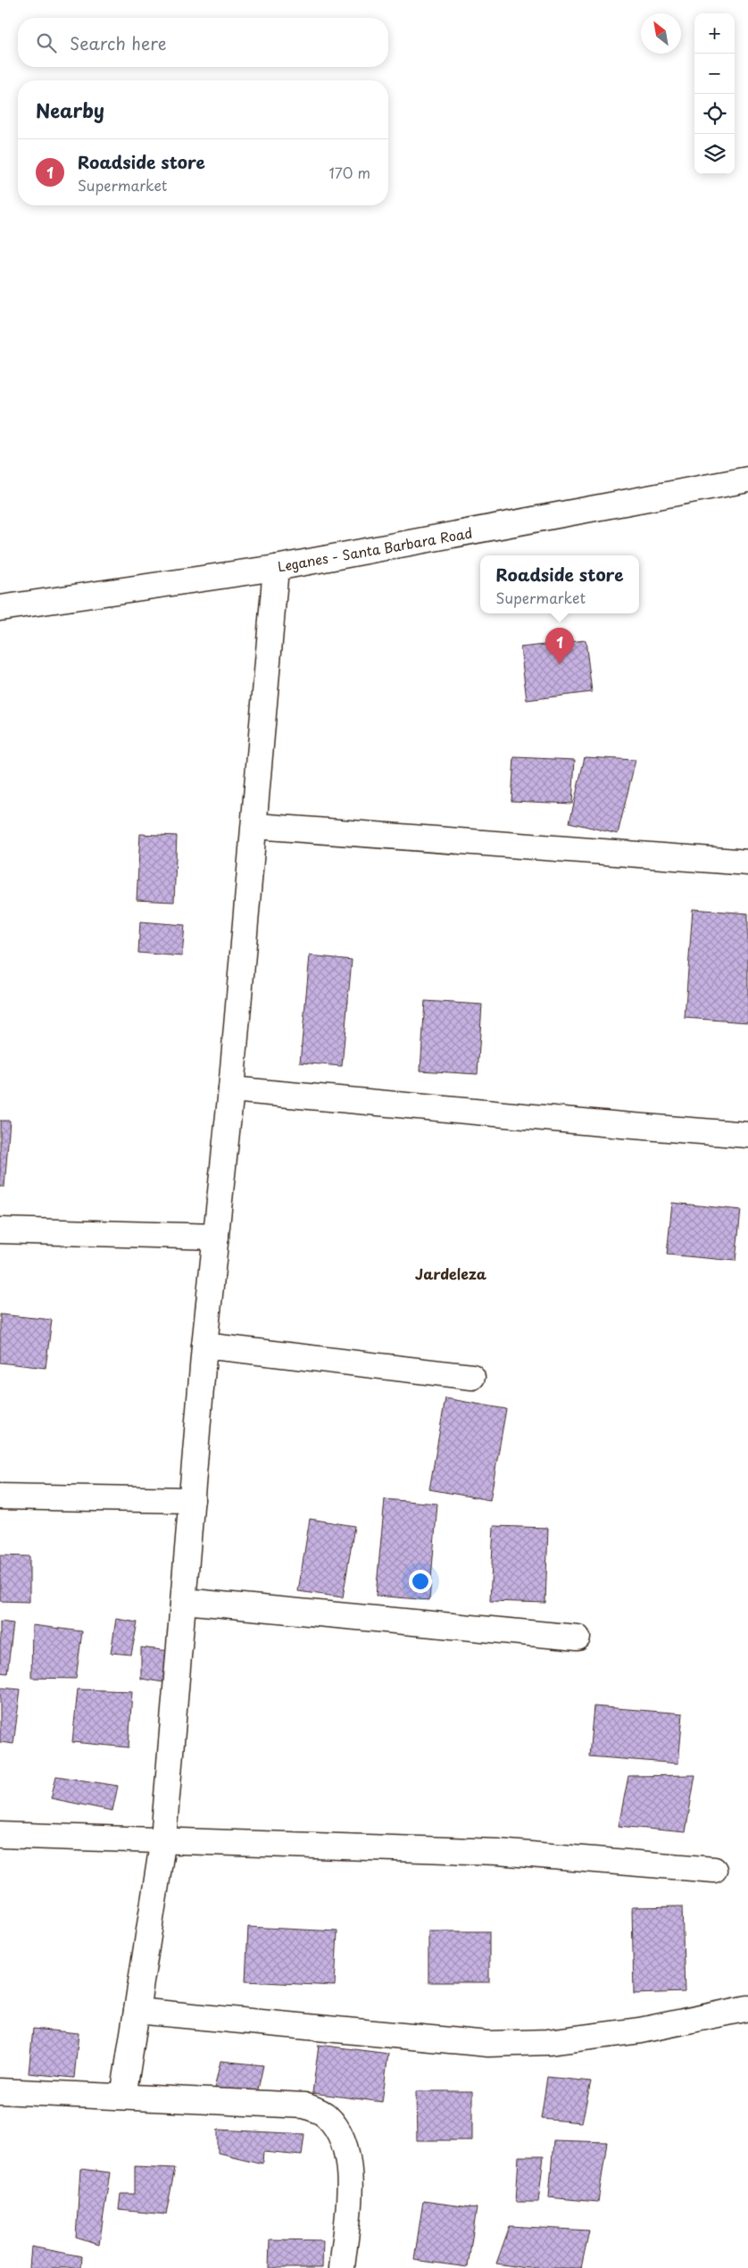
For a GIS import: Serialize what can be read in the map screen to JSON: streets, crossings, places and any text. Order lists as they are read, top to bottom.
{
  "streets": {
    "street": ["Leganes - Santa Barbara Road"]
  },
  "districts": ["Jardeleza"],
  "north": "top left",
  "page": {
    "map_buttons": ["+", "−"],
    "search": "Search here",
    "heading": "Nearby",
    "list": [
      {
        "mark": "1",
        "name": "Roadside store",
        "note": "Supermarket",
        "value": "170 m"
      }
    ],
    "popup": ["Roadside store", "Supermarket"],
    "pins": "1"
  }
}
